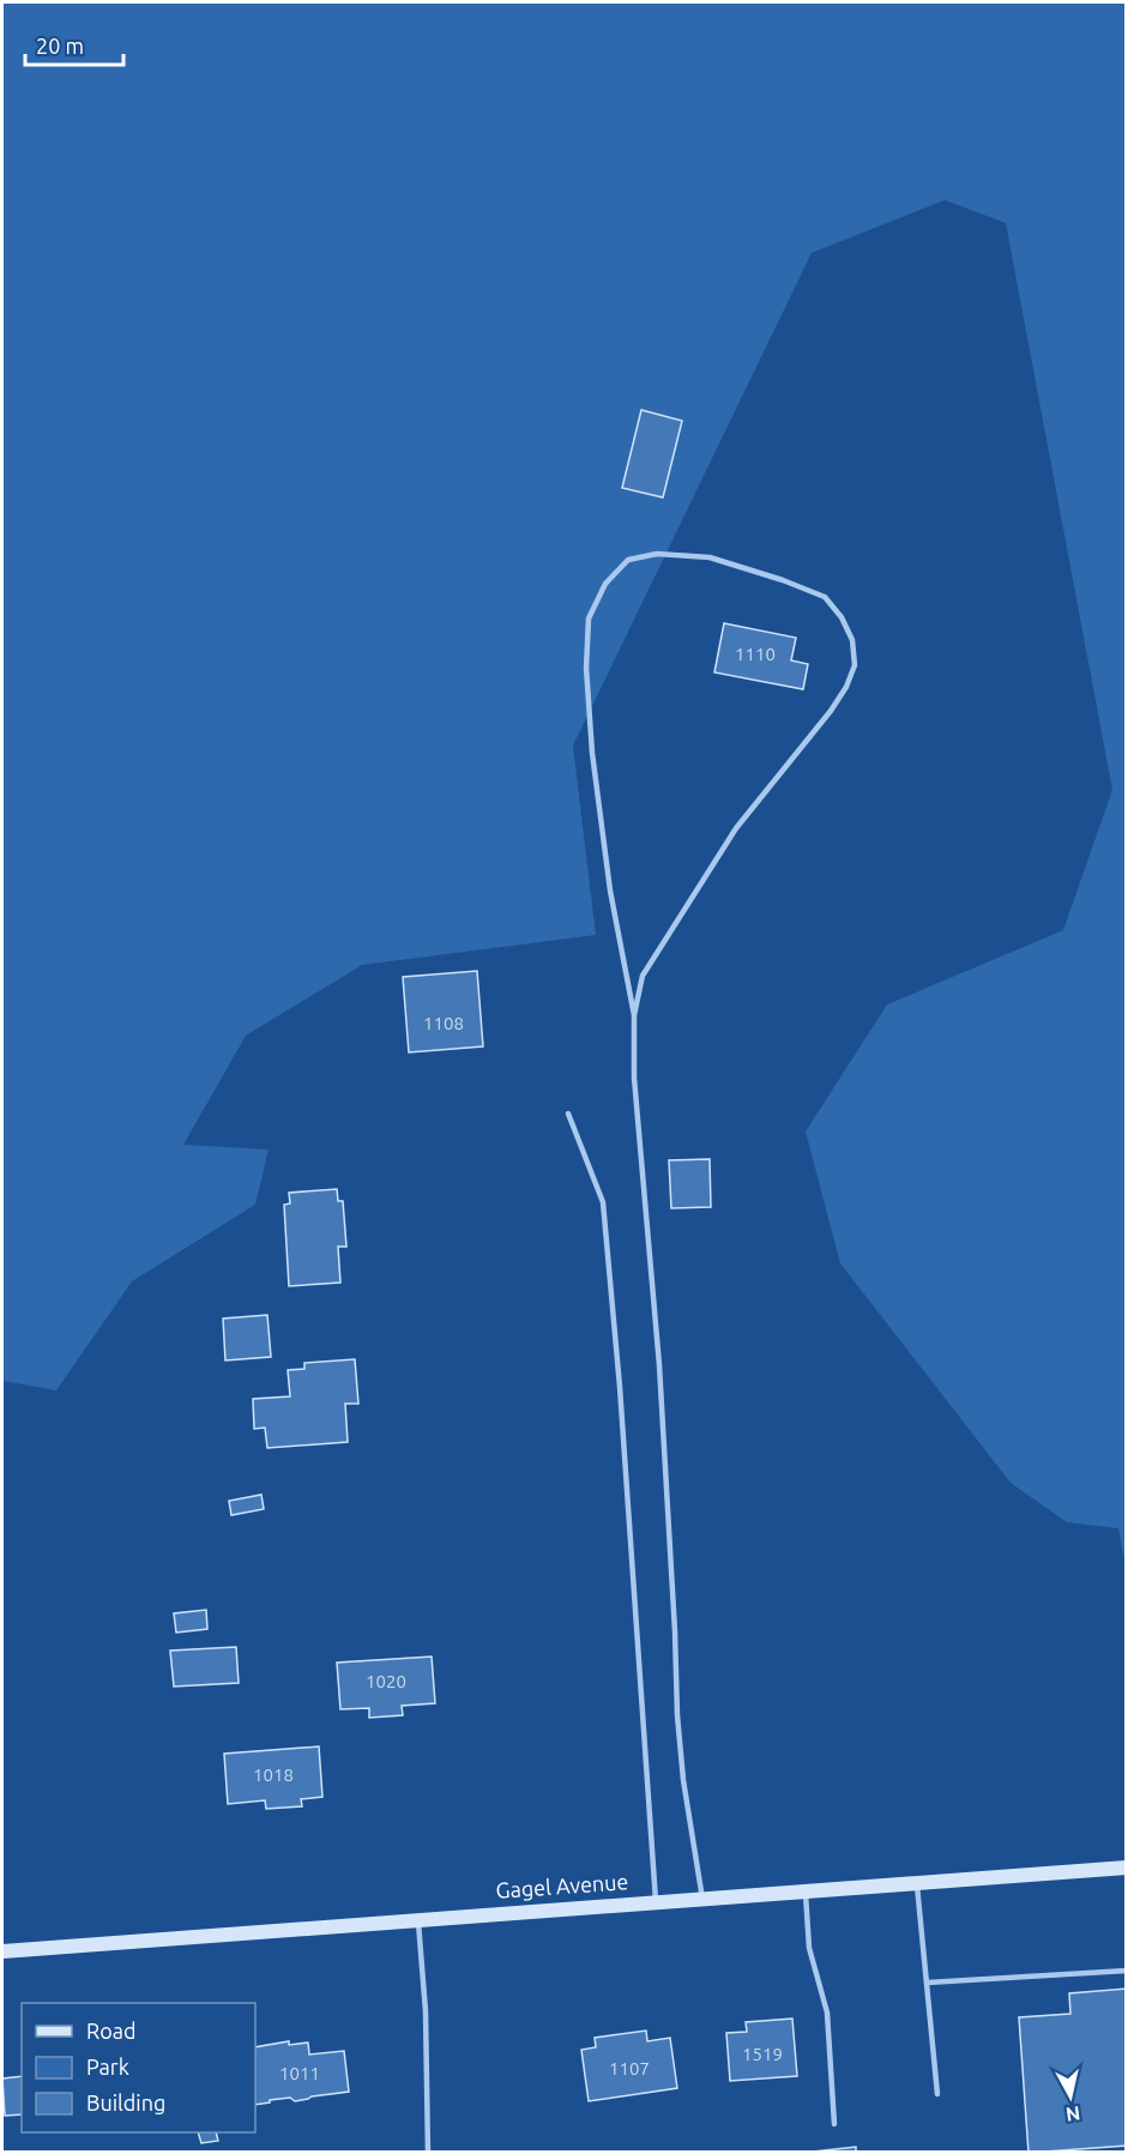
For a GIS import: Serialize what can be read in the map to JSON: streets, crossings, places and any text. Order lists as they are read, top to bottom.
{
  "streets": {
    "street": ["Gagel Avenue"]
  },
  "house_numbers": [
    "1110",
    "1108",
    "1020",
    "1018",
    "1519",
    "1107",
    "1011"
  ],
  "legend": ["Road", "Park", "Building"],
  "scale_bar": "20 m",
  "north": "bottom"
}
